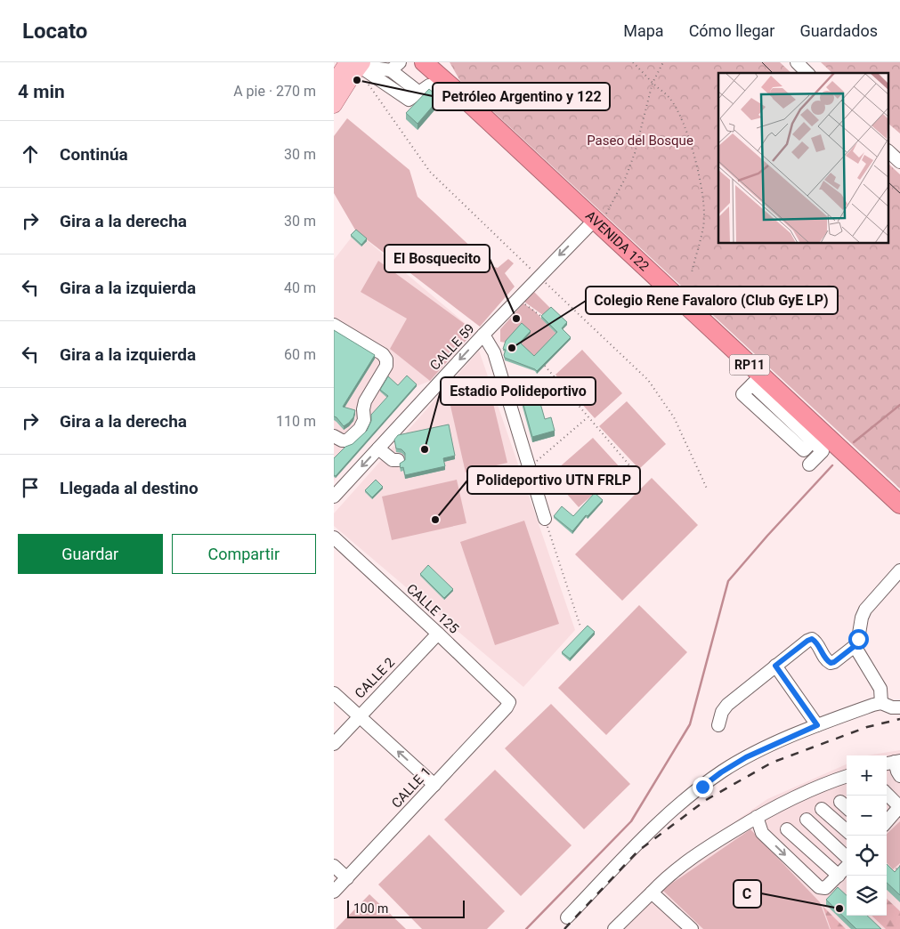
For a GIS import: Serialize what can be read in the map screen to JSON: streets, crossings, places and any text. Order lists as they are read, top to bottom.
{
  "streets": {
    "highway": ["AVENIDA 122", "RP11"],
    "street": [
      "CALLE 59",
      "CALLE 125",
      "CALLE 2",
      "CALLE 1"
    ]
  },
  "crossings": [
    ["AVENIDA 122", "CALLE 59"],
    ["CALLE 125", "CALLE 2"],
    ["CALLE 125", "CALLE 1"]
  ],
  "one_way": ["CALLE 59"],
  "parks": ["Paseo del Bosque"],
  "places": [
    "Petróleo Argentino y 122",
    "El Bosquecito",
    "Colegio Rene Favaloro (Club GyE LP)",
    "Estadio Polideportivo",
    "Polideportivo UTN FRLP",
    "C"
  ],
  "scale_bar": "100 m",
  "page": {
    "header": "Locato",
    "nav": ["Mapa", "Cómo llegar", "Guardados"],
    "heading": ["4 min", "A pie · 270 m"],
    "list": [
      ["Continúa", "30 m"],
      ["Gira a la derecha", "30 m"],
      ["Gira a la izquierda", "40 m"],
      ["Gira a la izquierda", "60 m"],
      ["Gira a la derecha", "110 m"],
      "Llegada al destino"
    ],
    "buttons": ["Guardar", "Compartir"],
    "map_buttons": ["+", "−"],
    "scale": "100 m"
  }
}
